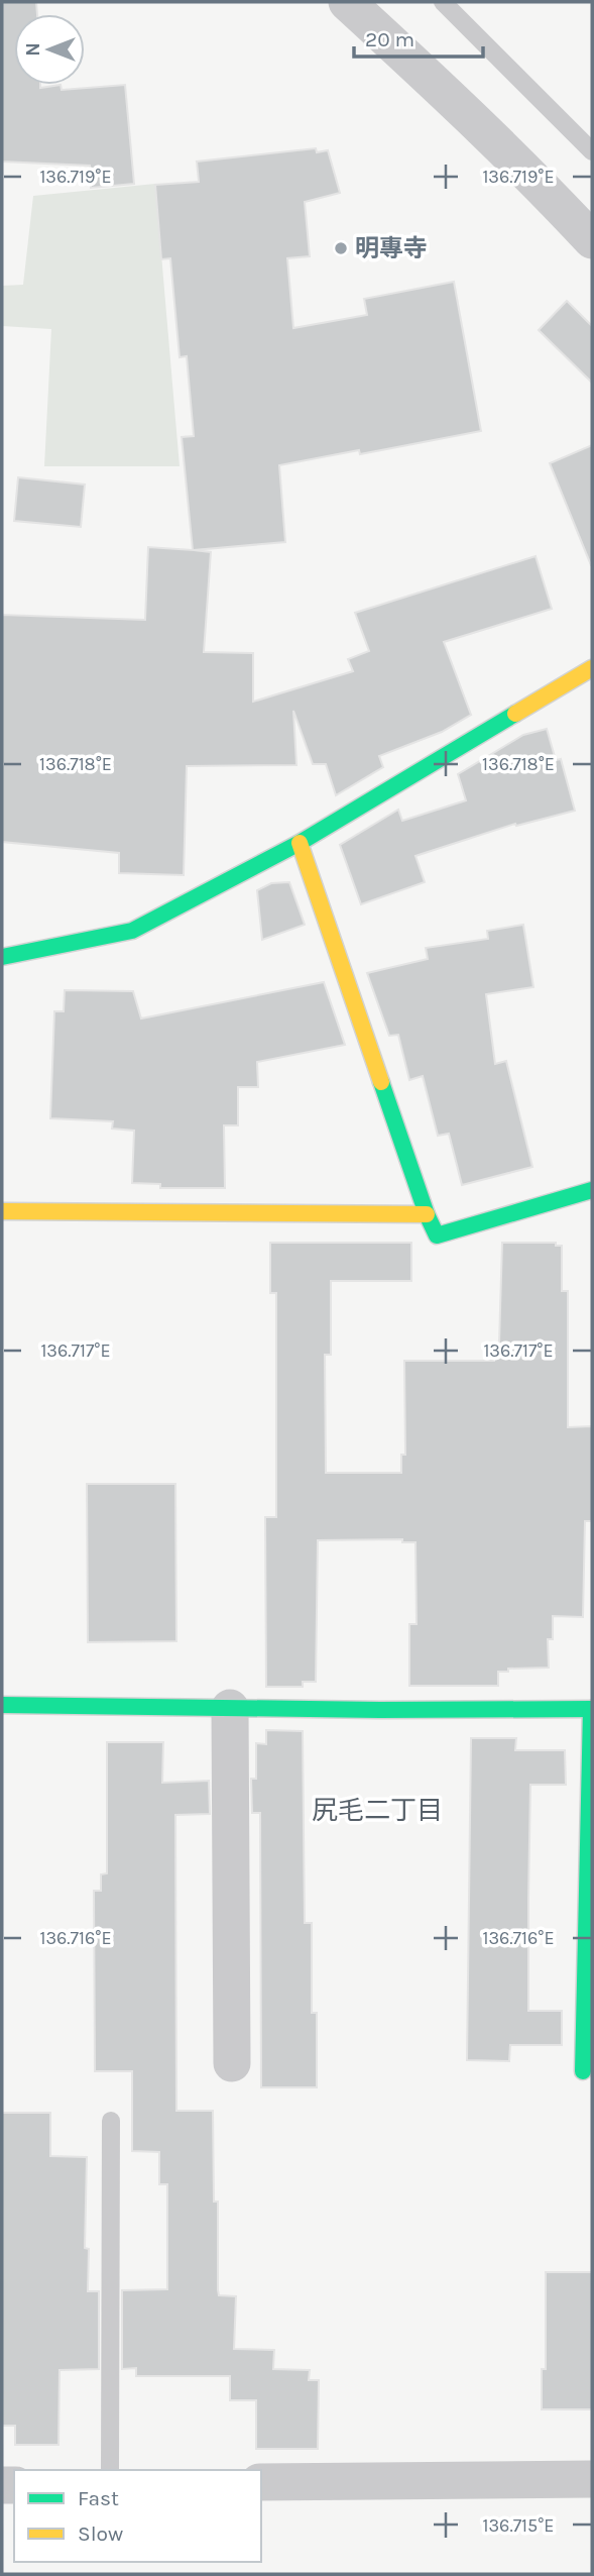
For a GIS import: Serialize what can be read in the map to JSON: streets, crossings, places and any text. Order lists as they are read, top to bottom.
{
  "districts": ["尻毛二丁目"],
  "places": ["明專寺"],
  "legend": ["Fast", "Slow"],
  "scale_bar": "20 m",
  "north": "left",
  "coordinates": [
    "136.719°E",
    "136.718°E",
    "136.717°E",
    "136.716°E",
    "136.715°E"
  ]
}
